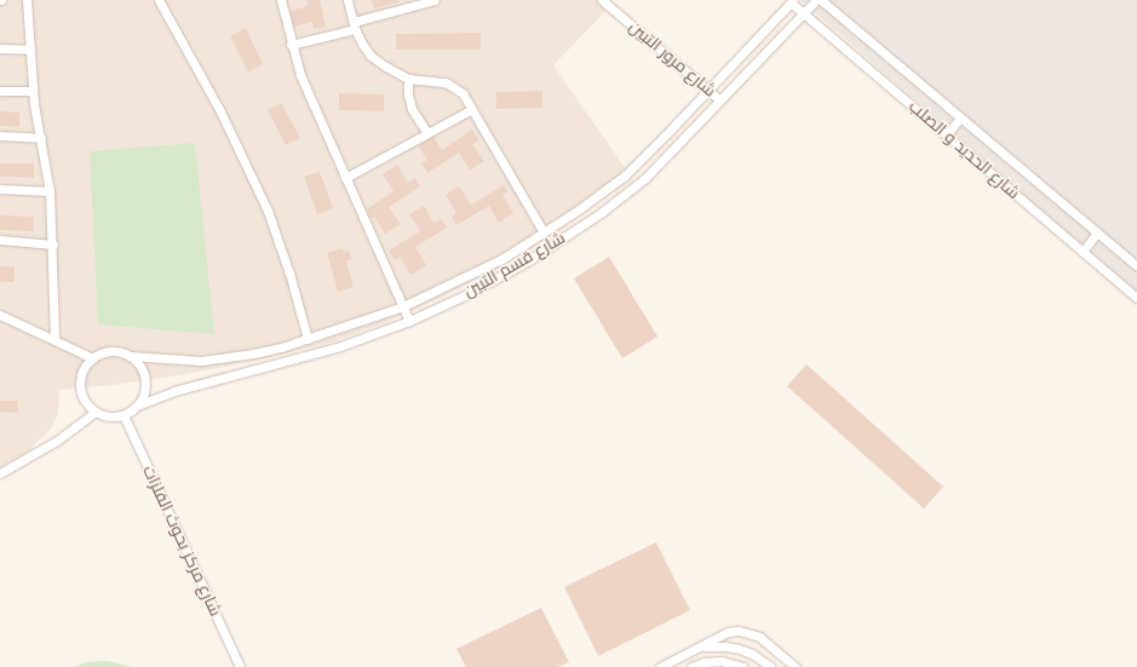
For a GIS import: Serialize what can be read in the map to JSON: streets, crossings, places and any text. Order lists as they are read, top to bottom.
{
  "streets": {
    "street": [
      "شارع مرور التبين",
      "شارع الحديد و الصلب",
      "شارع قسم التبين",
      "شارع مركز بحوث الفلزات"
    ]
  },
  "crossings": [
    ["شارع مرور التبين", "شارع قسم التبين"],
    ["شارع الحديد و الصلب", "شارع قسم التبين"],
    ["شارع قسم التبين", "شارع مركز بحوث الفلزات"]
  ]
}
